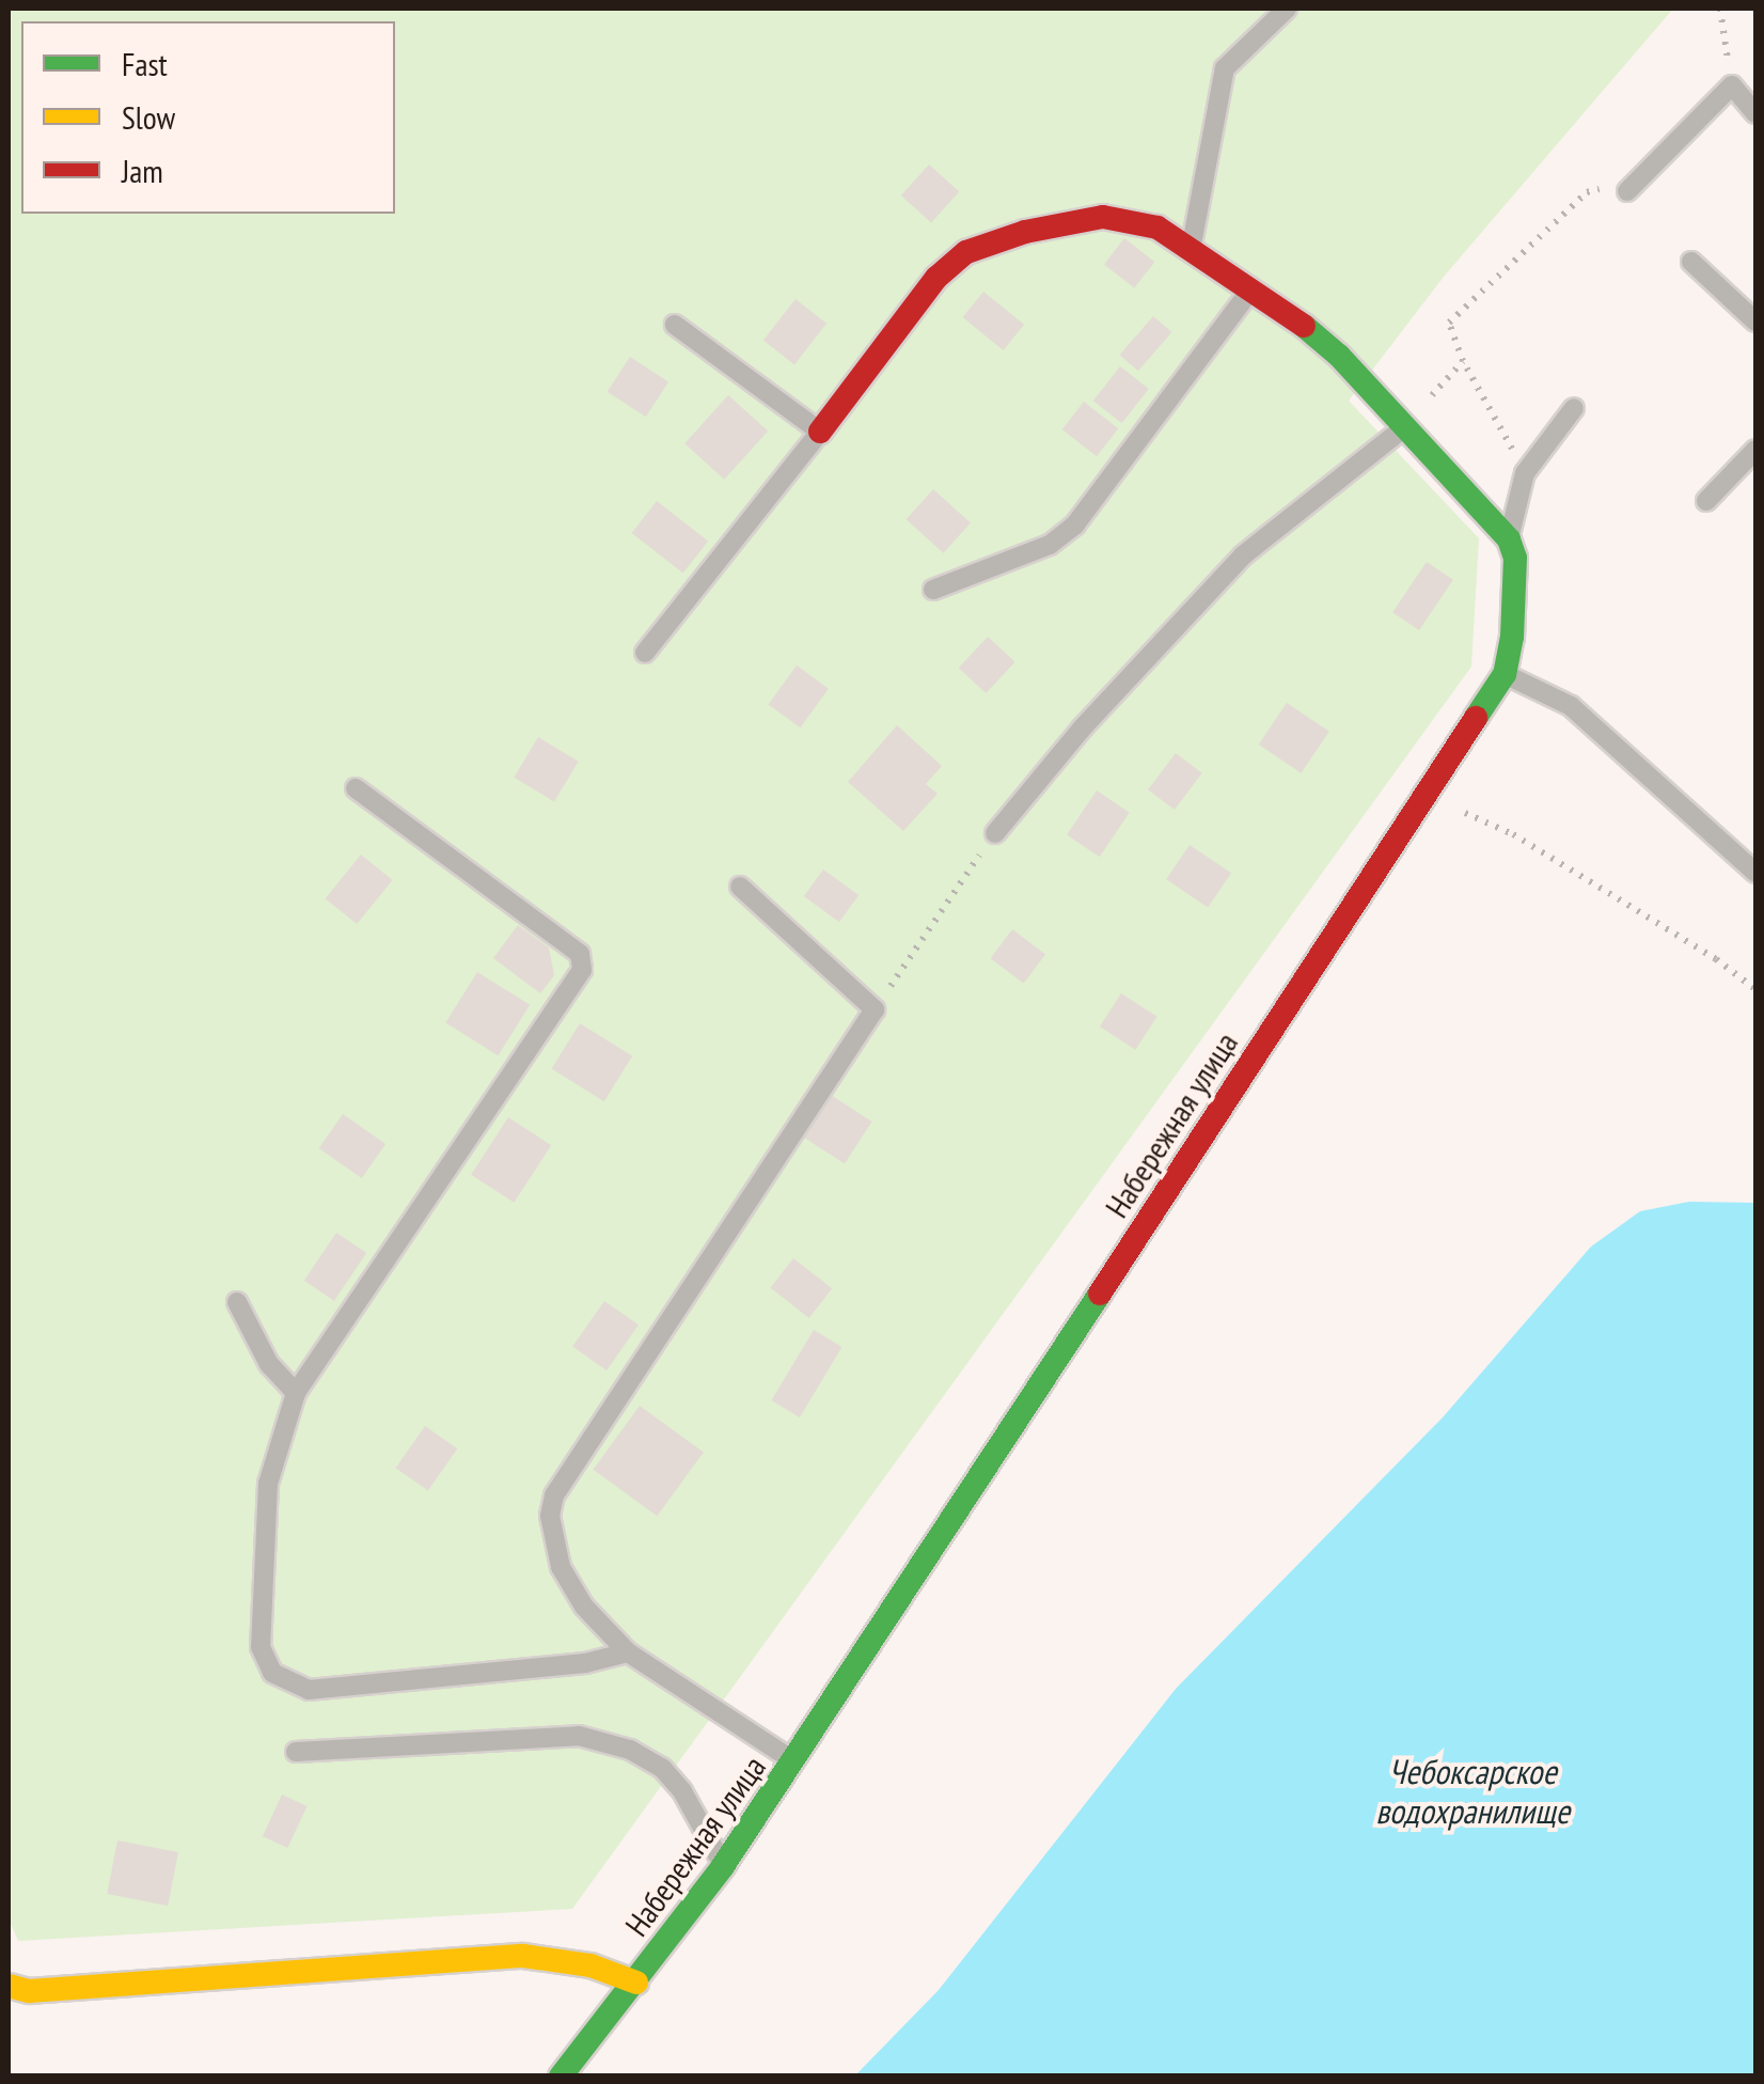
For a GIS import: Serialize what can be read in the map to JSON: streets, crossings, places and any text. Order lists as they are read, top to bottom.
{
  "streets": {
    "street": ["Набережная улица"]
  },
  "water": ["Чебоксарское водохранилище"],
  "legend": ["Fast", "Slow", "Jam"]
}
